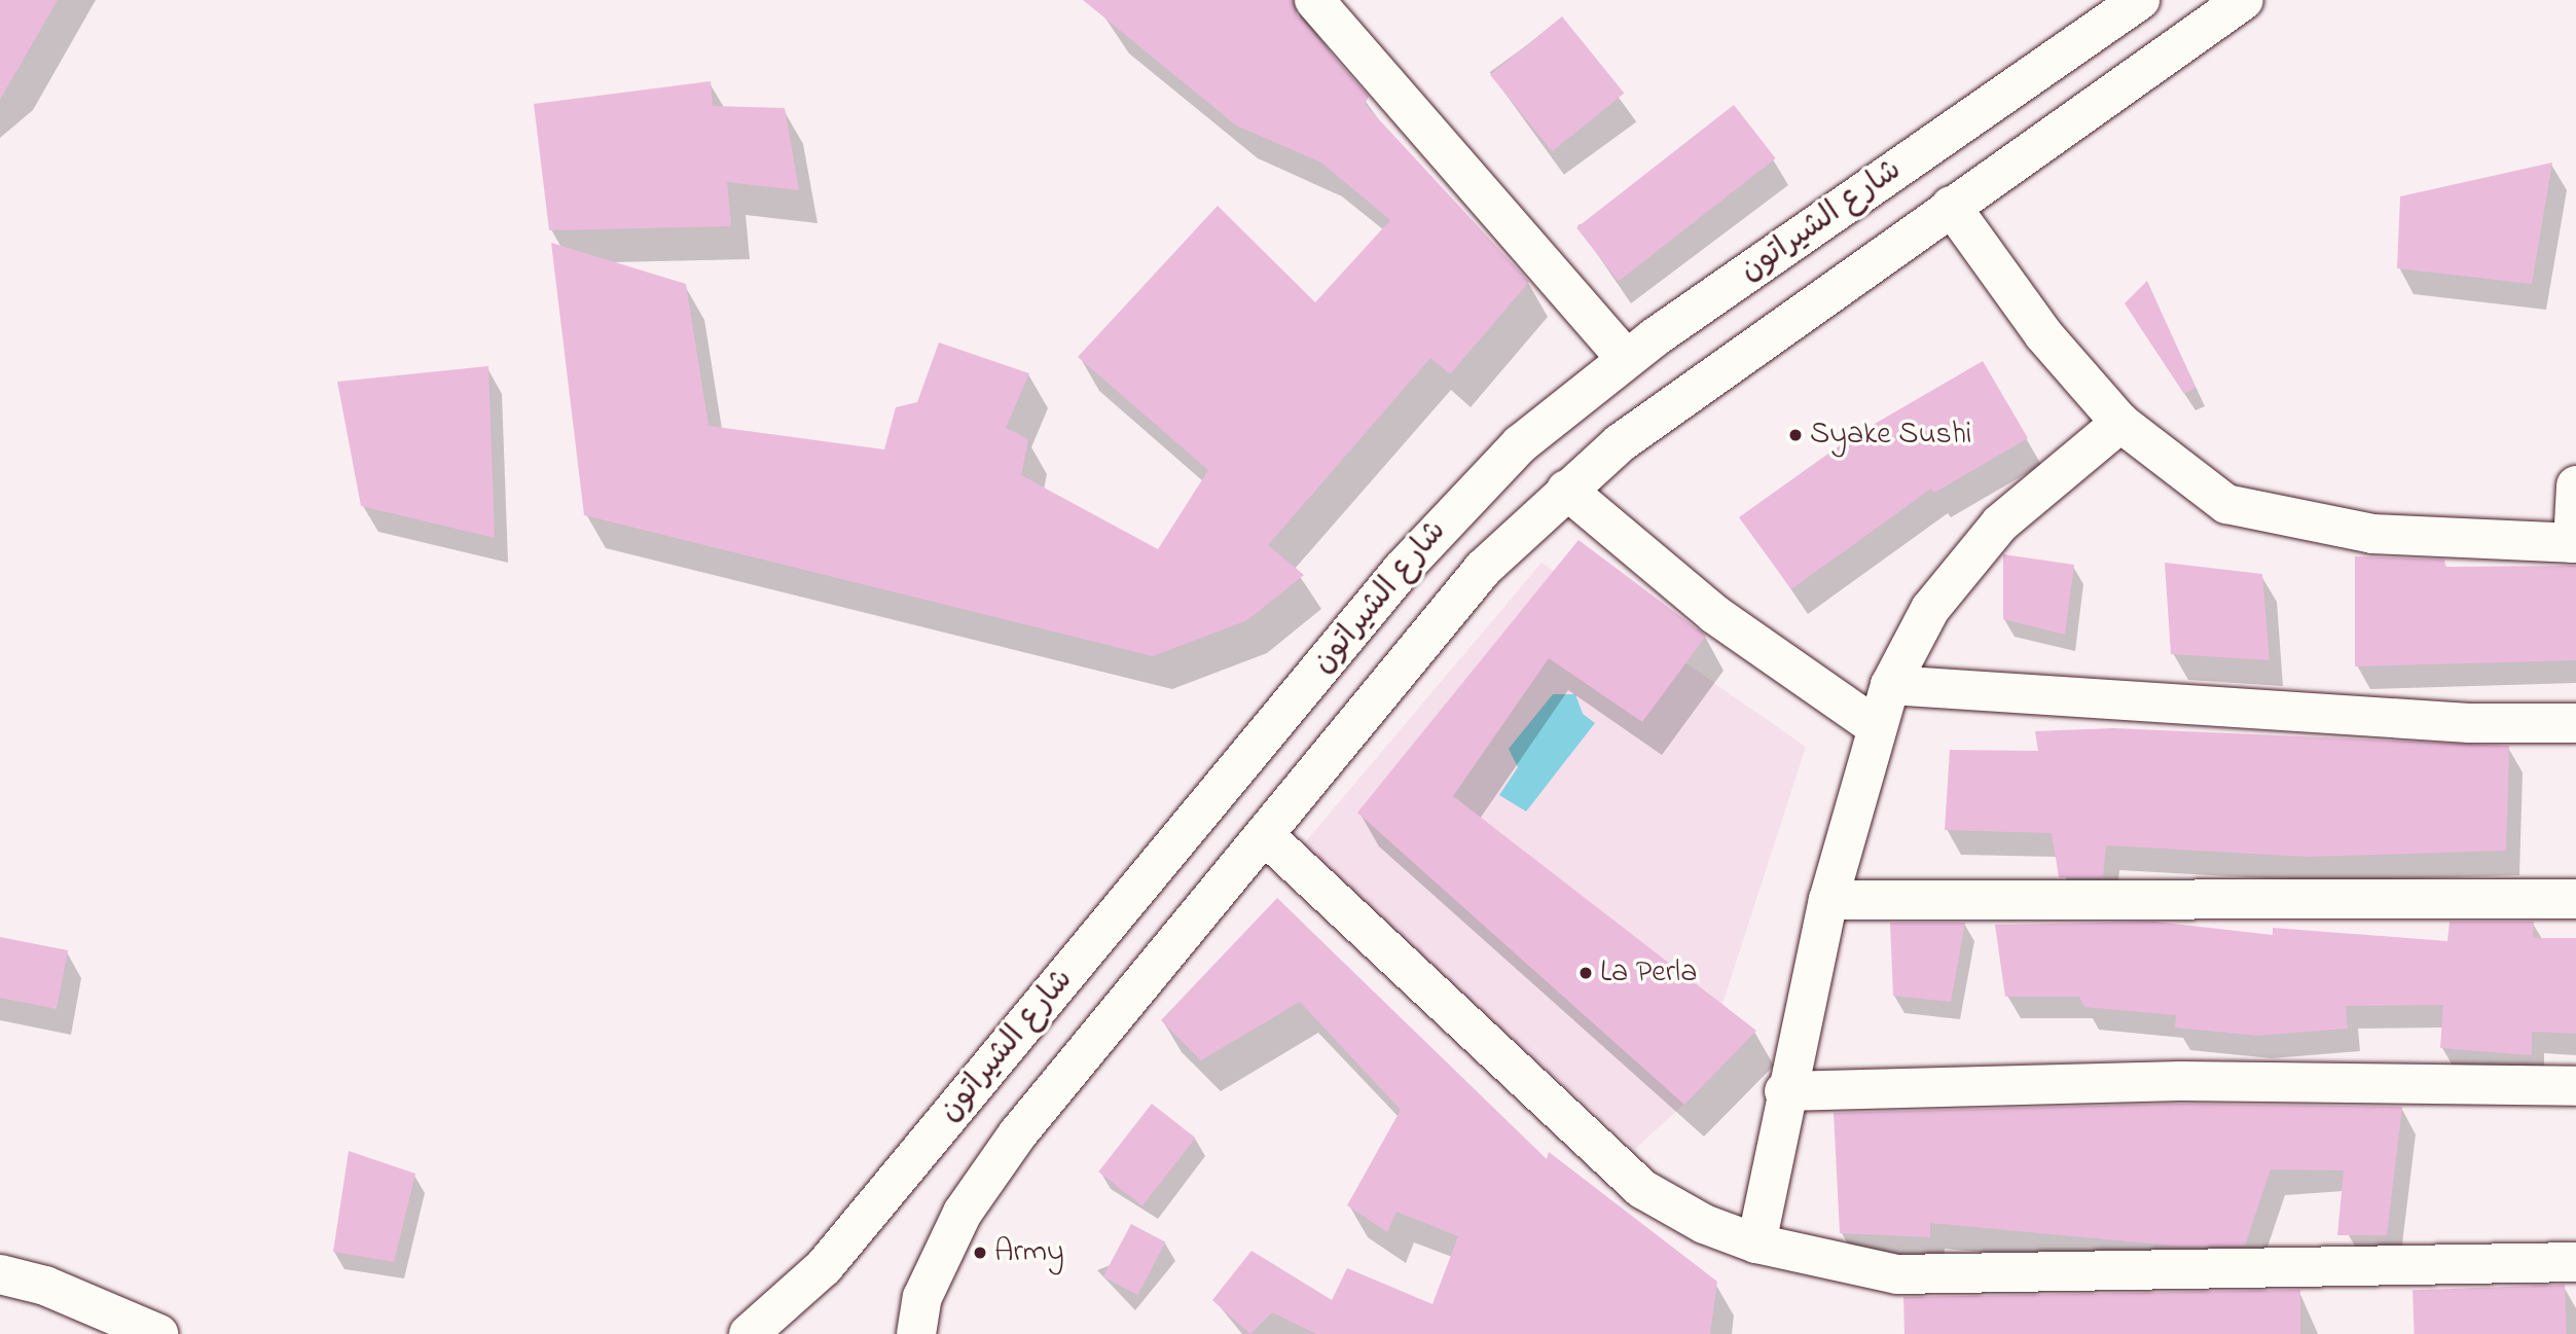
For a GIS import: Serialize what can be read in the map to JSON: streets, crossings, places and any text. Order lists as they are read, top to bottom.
{
  "streets": {
    "street": ["شارع الشيراتون"]
  },
  "places": ["Syake Sushi", "La Perla", "Army"]
}
